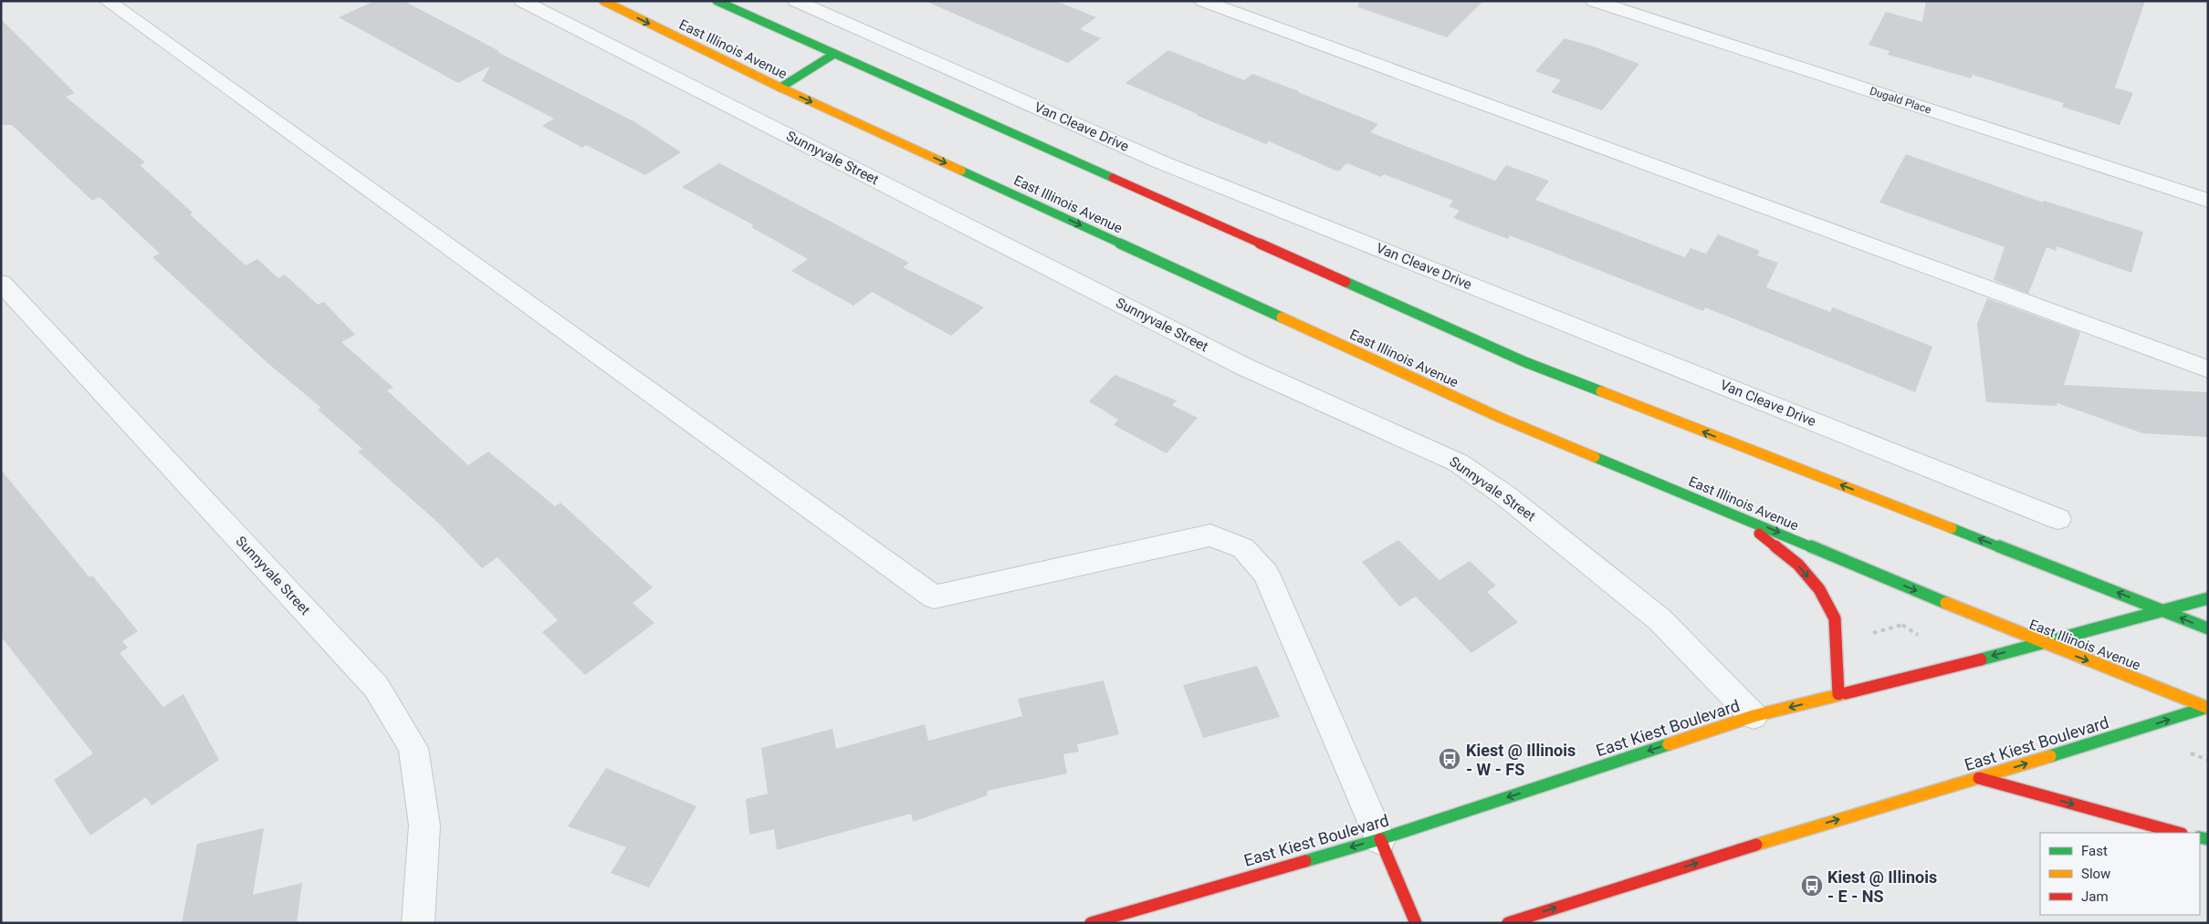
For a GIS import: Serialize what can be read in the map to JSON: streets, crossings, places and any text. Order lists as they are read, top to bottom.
{
  "streets": {
    "main road": ["East Illinois Avenue", "East Kiest Boulevard"],
    "street": ["Dugald Place", "Van Cleave Drive", "Sunnyvale Street"]
  },
  "crossings": [
    ["East Illinois Avenue", "East Kiest Boulevard"],
    ["Sunnyvale Street", "East Kiest Boulevard"]
  ],
  "places": {
    "bus stop": ["Kiest @ Illinois - W - FS", "Kiest @ Illinois - E - NS"]
  },
  "legend": ["Fast", "Slow", "Jam"]
}
